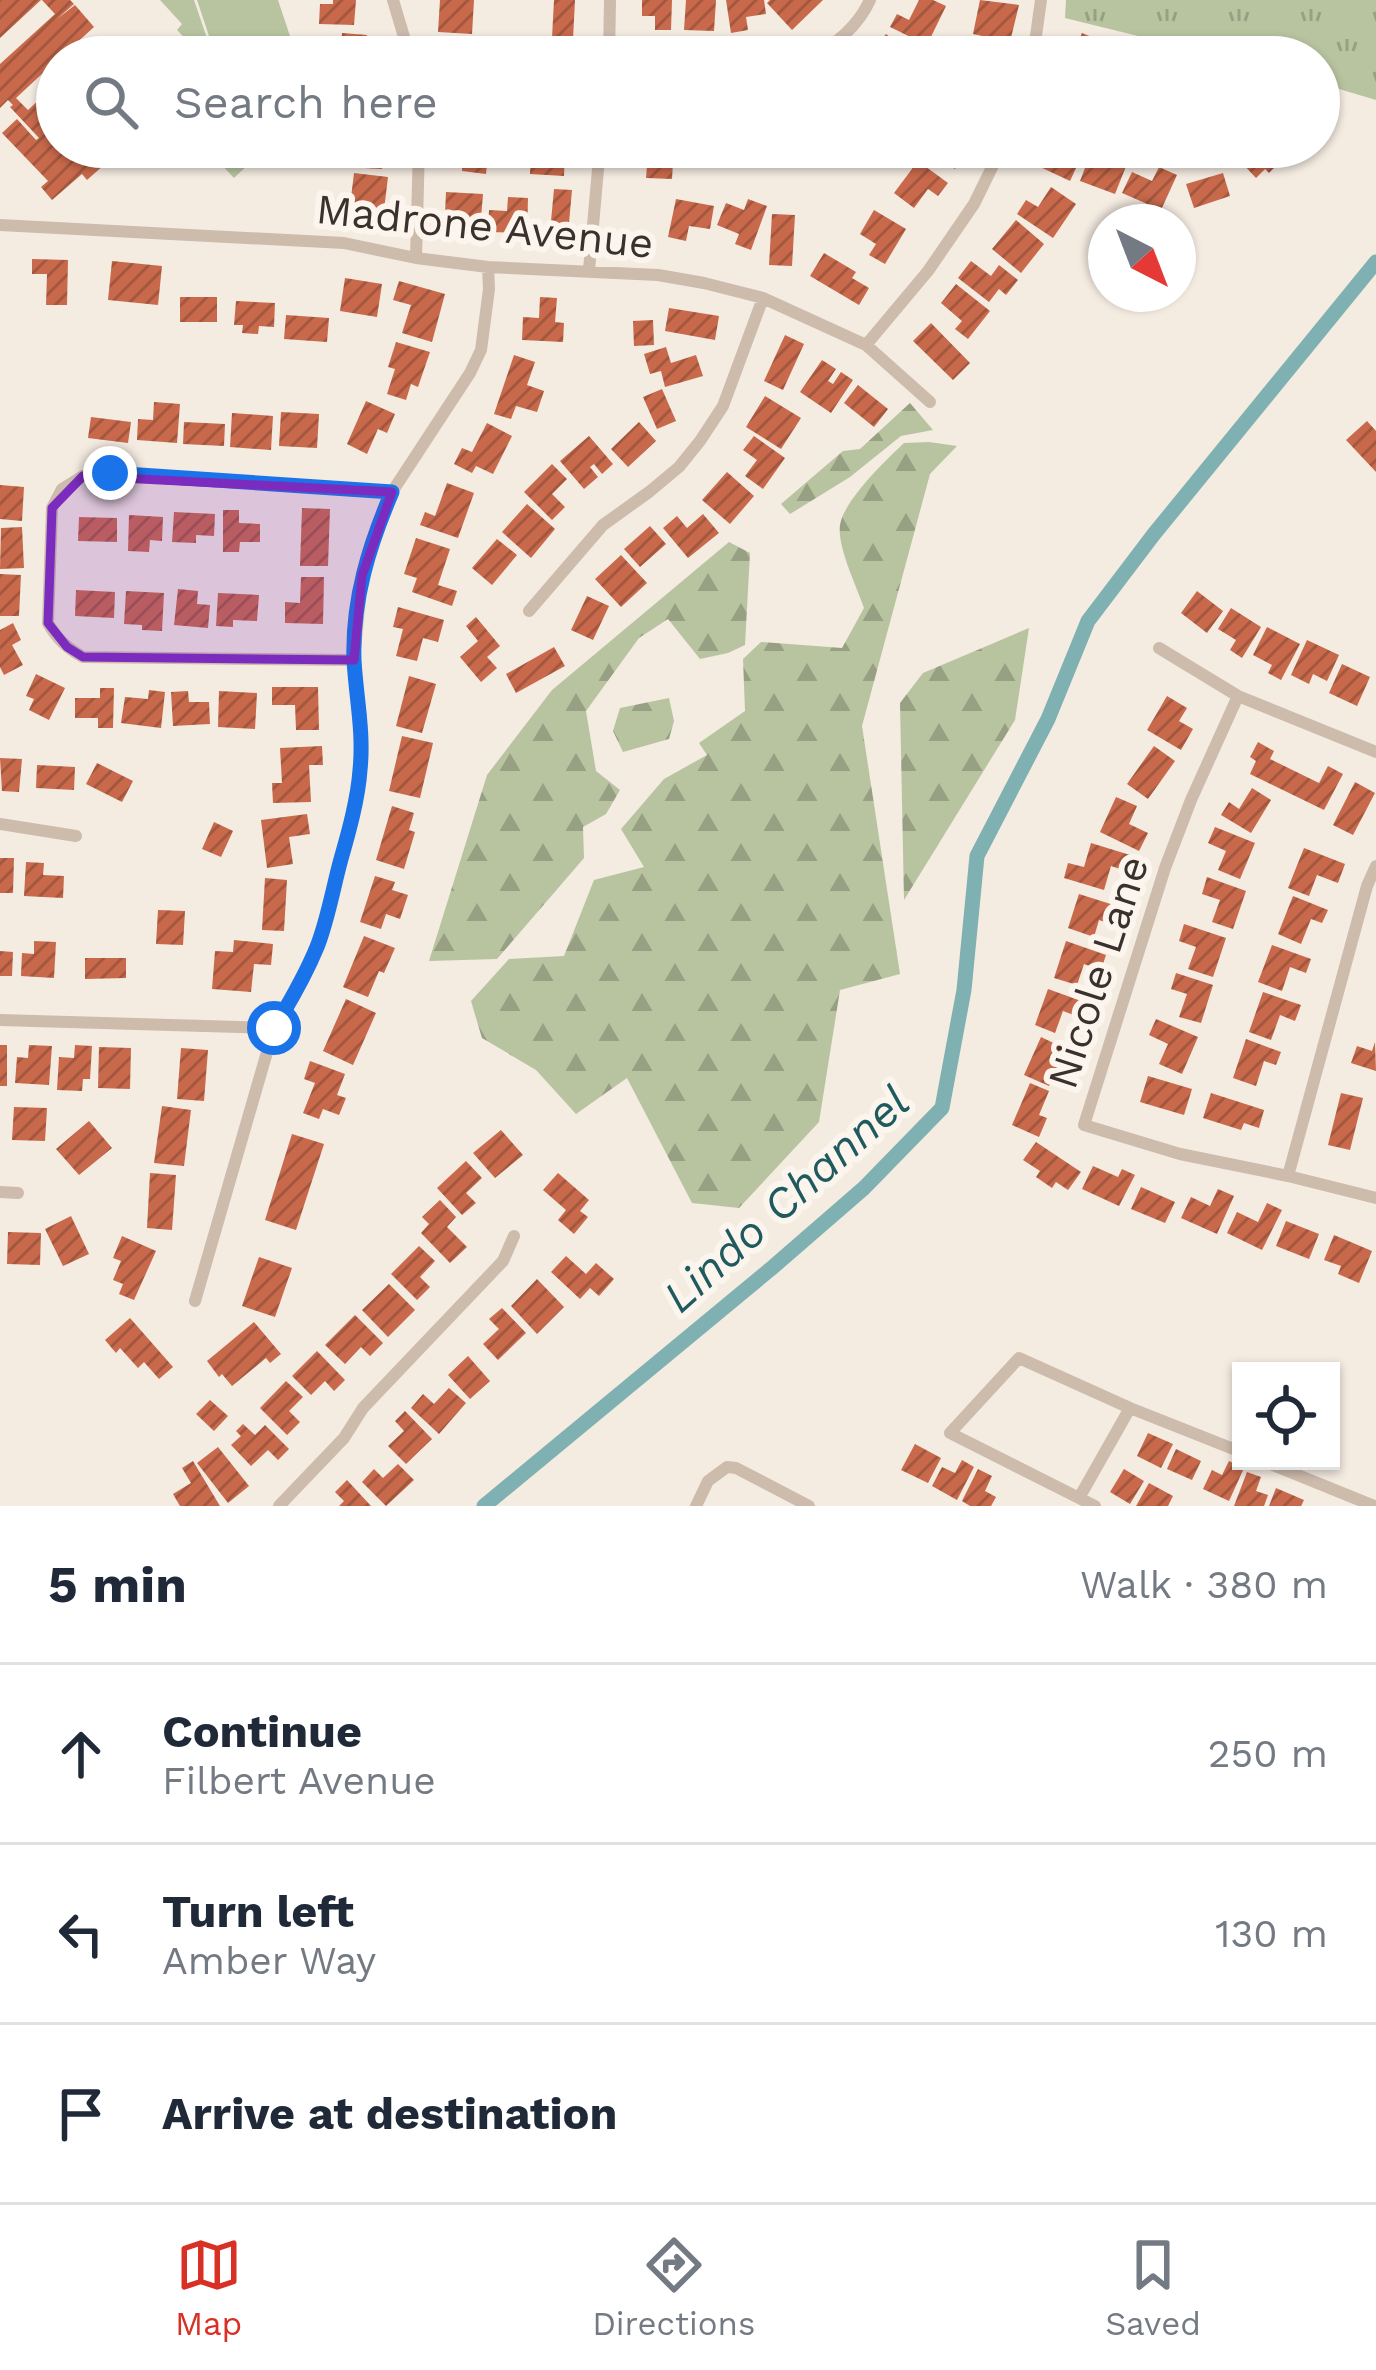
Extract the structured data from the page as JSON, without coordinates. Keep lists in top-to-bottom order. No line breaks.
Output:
{"streets":{"street":["Madrone Avenue","Nicole Lane"]},"water":["Lindo Channel"],"north":"bottom right","page":{"search":"Search here","heading":["5 min","Walk · 380 m"],"list":[["Continue","Filbert Avenue","250 m"],["Turn left","Amber Way","130 m"],"Arrive at destination"],"nav":["Map","Directions","Saved"]}}
